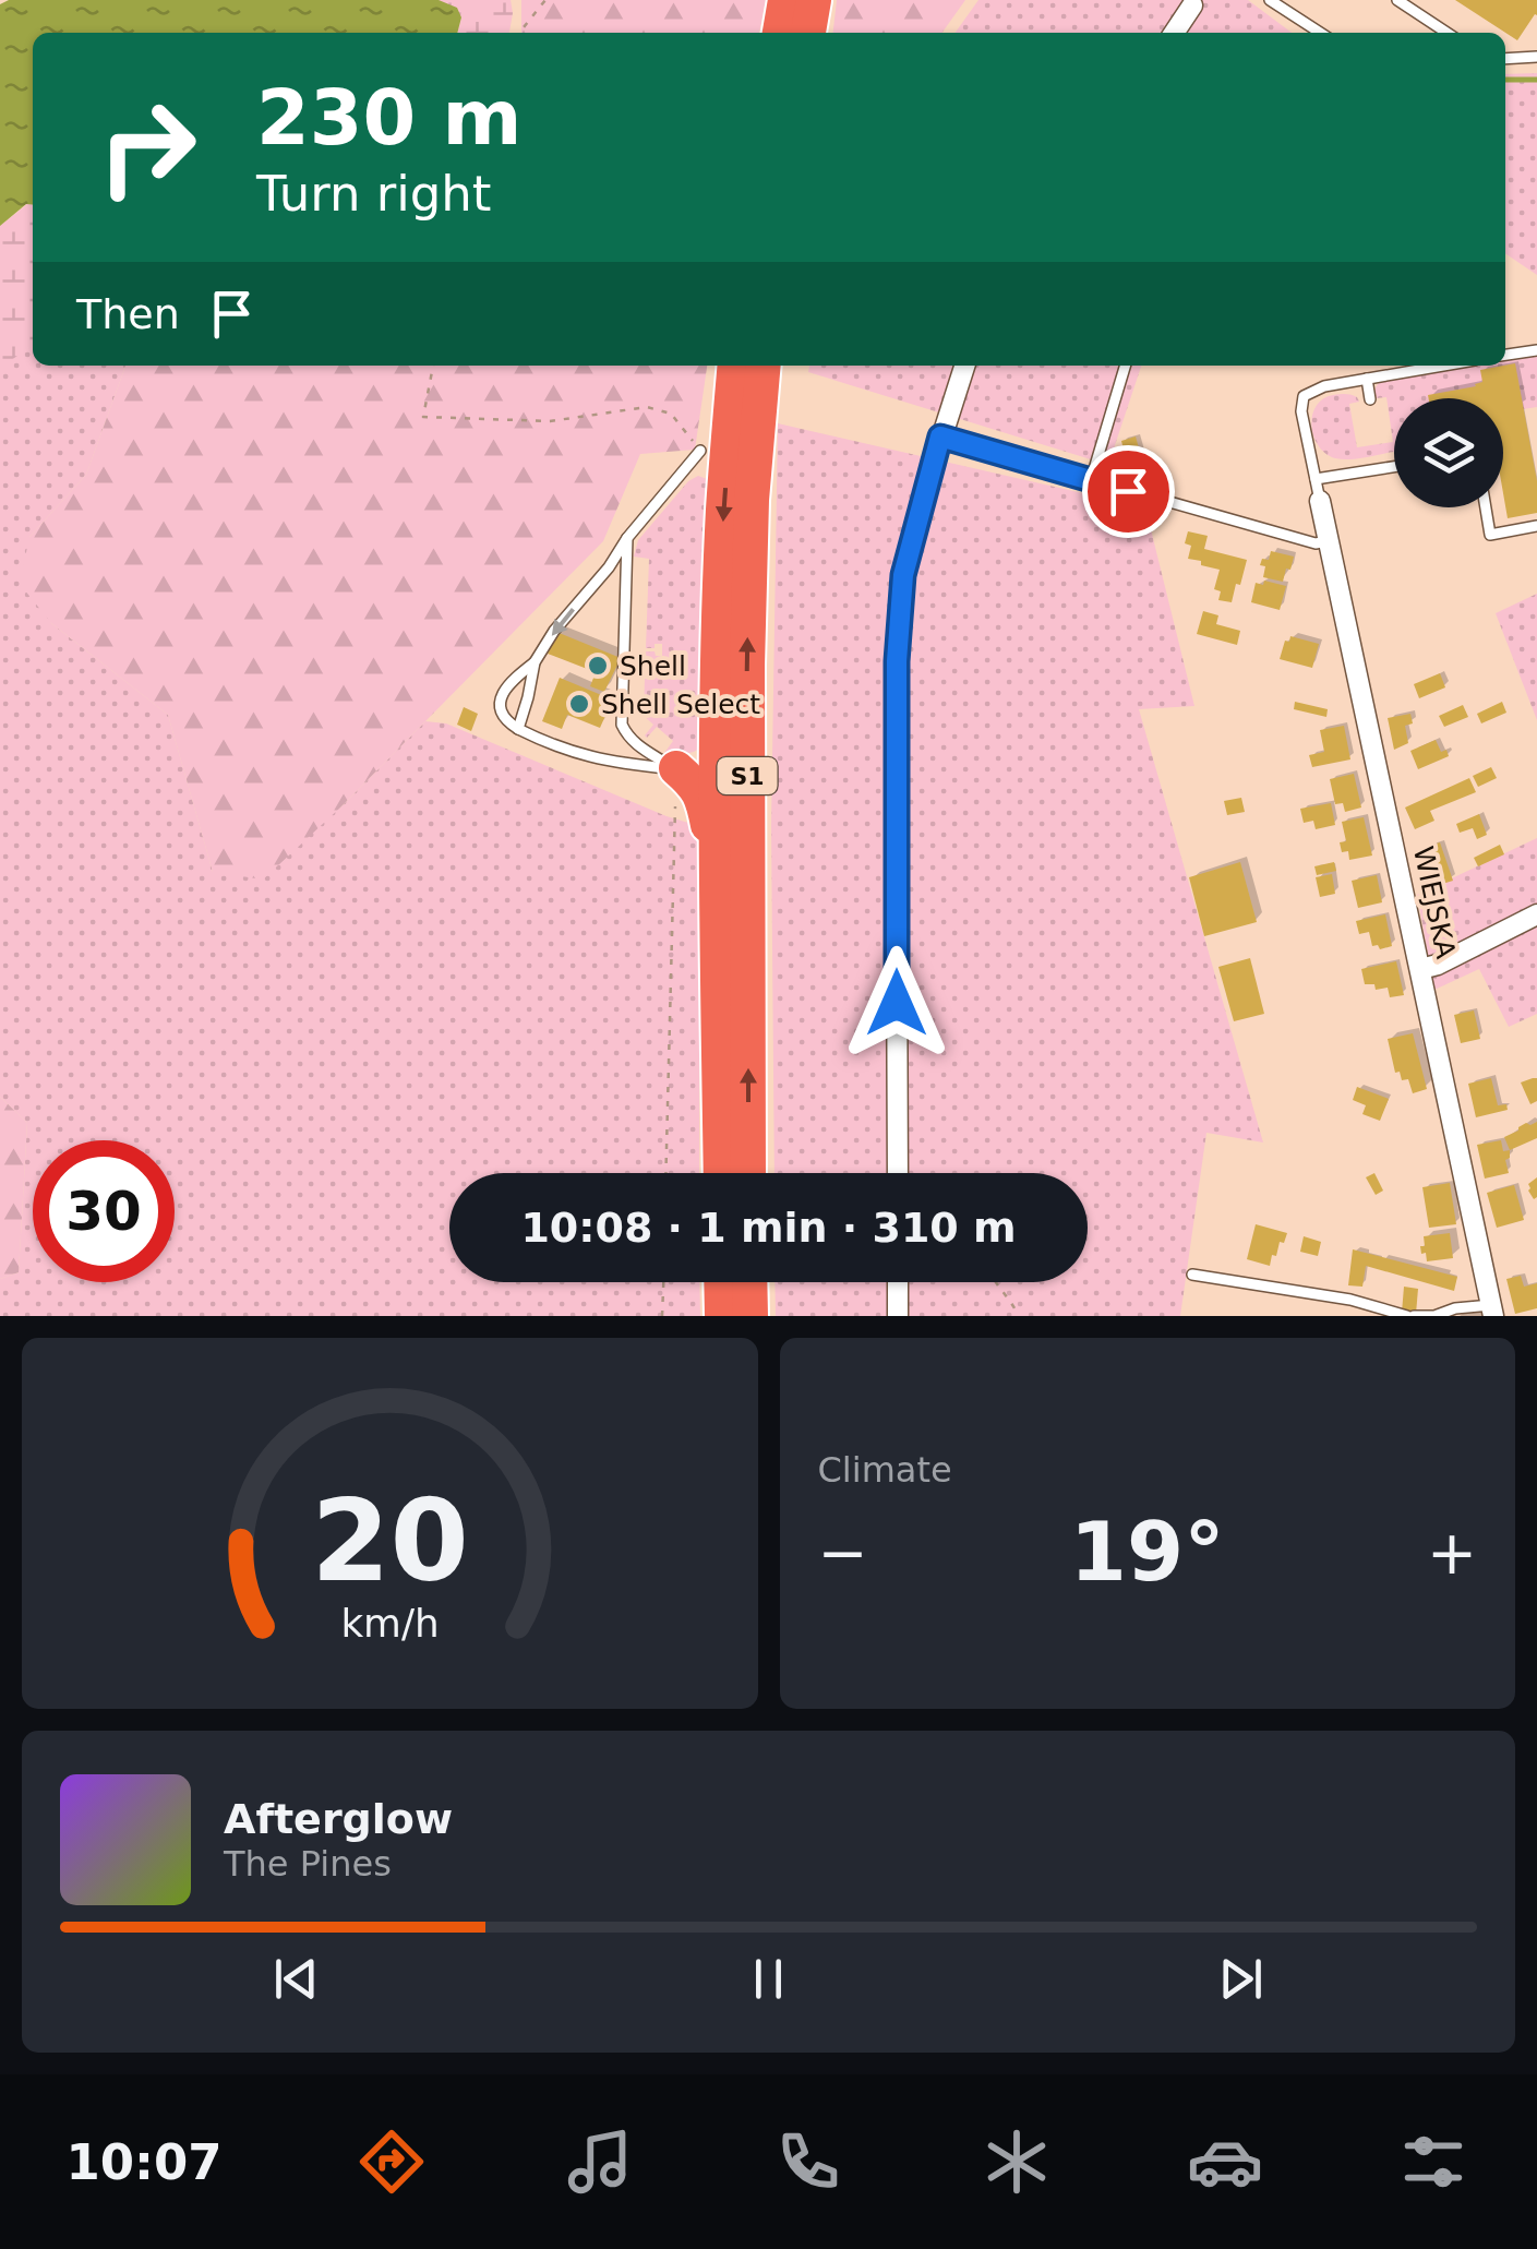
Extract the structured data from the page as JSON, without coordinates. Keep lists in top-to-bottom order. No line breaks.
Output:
{"streets":{"highway":["S1"],"street":["WIEJSKA"]},"places":["Shell","Shell Select"],"page":{"turn":["230 m","Turn right"],"then":"Then","limit":"30","trip":"10:08 · 1 min · 310 m","tile":"Climate","heat":["−","19°","+"],"song":["Afterglow","The Pines"],"tabs":"10:07","gauge":["20","km/h"]}}
